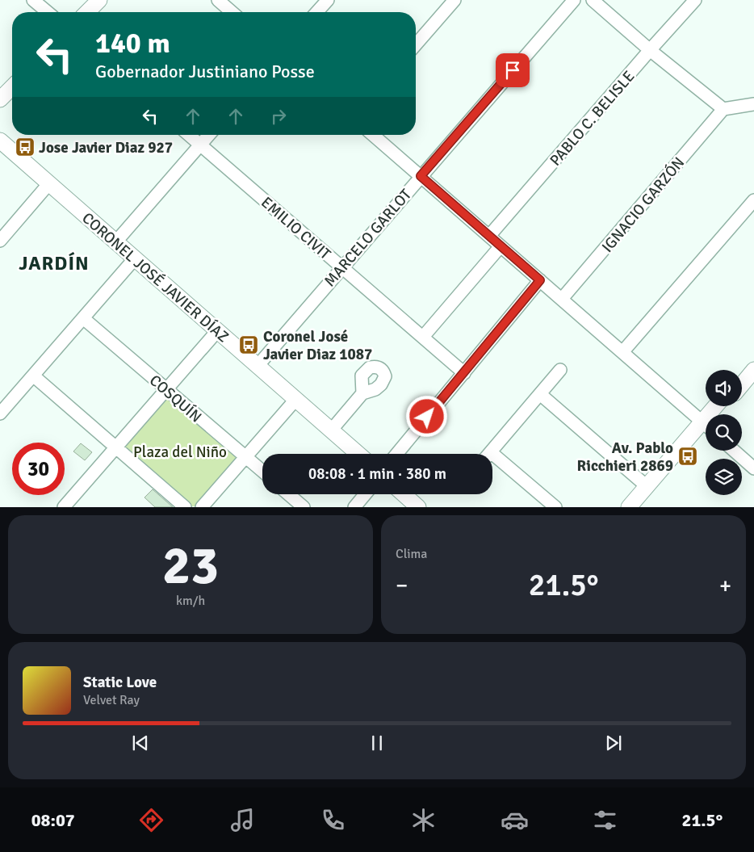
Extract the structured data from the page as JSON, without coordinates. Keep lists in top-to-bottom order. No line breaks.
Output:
{"streets":{"main road":["CORONEL JOSÉ JAVIER DÍAZ"],"street":["PABLO C. BELISLE","IGNACIO GARZÓN","EMILIO CIVIT","MARCELO GARLOT","COSQUÍN"]},"crossings":[["EMILIO CIVIT","MARCELO GARLOT"],["MARCELO GARLOT","CORONEL JOSÉ JAVIER DÍAZ"]],"districts":["JARDÍN"],"parks":["Plaza del Niño"],"places":{"bus stop":["Jose Javier Diaz 927","Coronel José Javier Diaz 1087","Av. Pablo Ricchieri 2869"]},"page":{"turn":["140 m","Gobernador Justiniano Posse"],"limit":"30","trip":"08:08 · 1 min · 380 m","tile":[["23","km/h"],"Clima"],"heat":["−","21.5°","+"],"song":["Static Love","Velvet Ray"],"tabs":["08:07","21.5°"]}}
